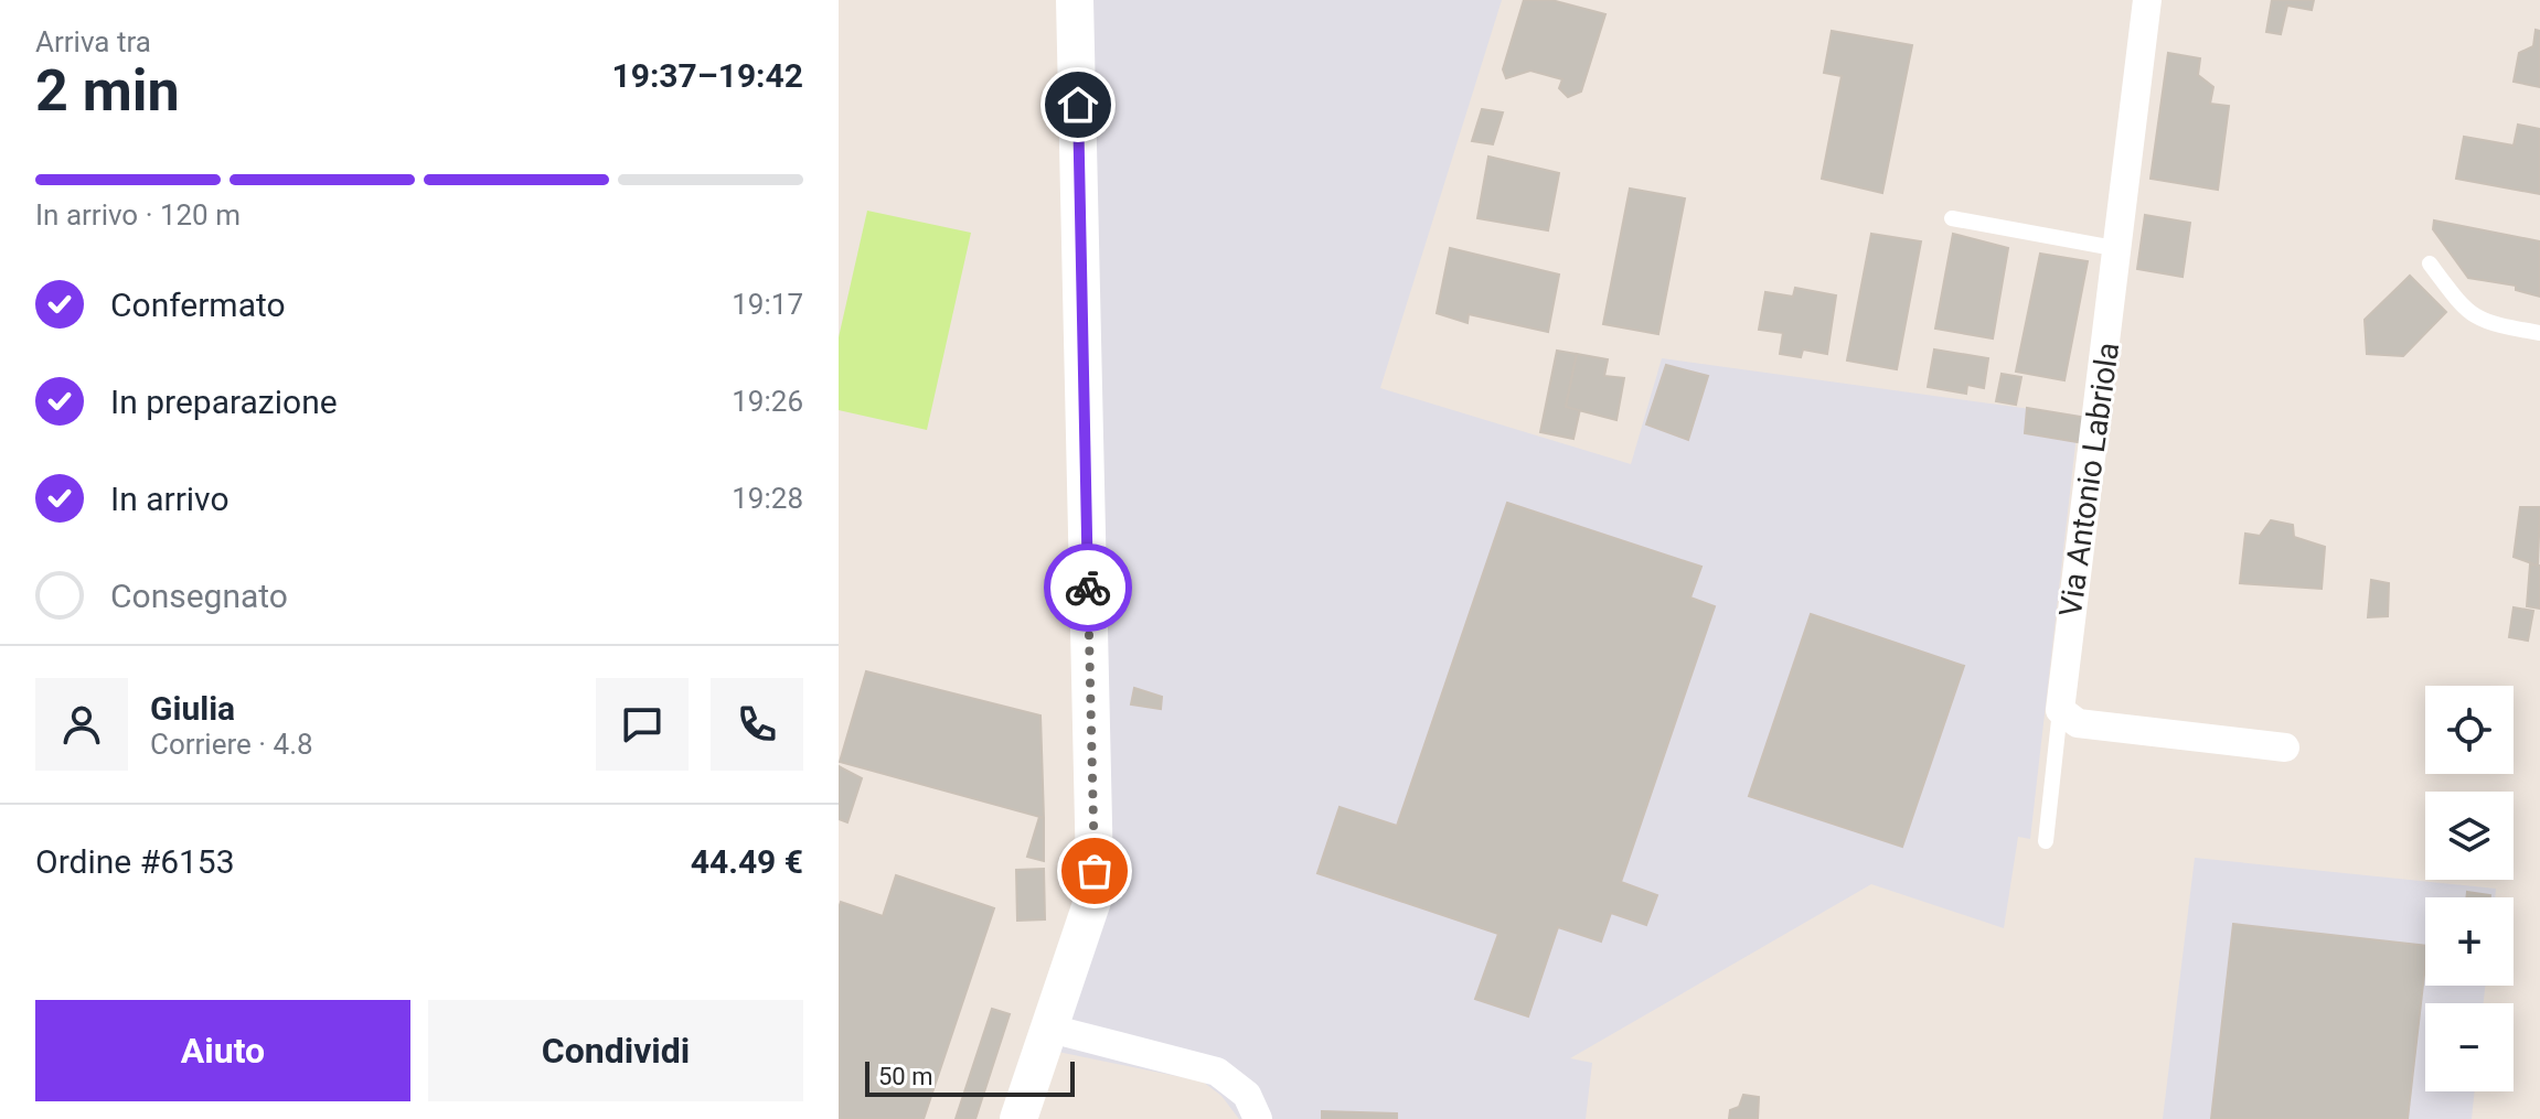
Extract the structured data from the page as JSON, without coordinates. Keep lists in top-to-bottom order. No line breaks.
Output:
{"streets":{"street":["Via Antonio Labriola"]},"scale_bar":"50 m","page":{"heading":["2 min","Arriva tra","19:37–19:42"],"panel":["Giulia","Corriere · 4.8","Ordine #6153","44.49 €"],"bar":"In arrivo · 120 m","list":[["Confermato","19:17"],["In preparazione","19:26"],["In arrivo","19:28"],"Consegnato"],"map_buttons":["+","−"],"buttons":["Aiuto","Condividi"],"scale":"50 m"}}
